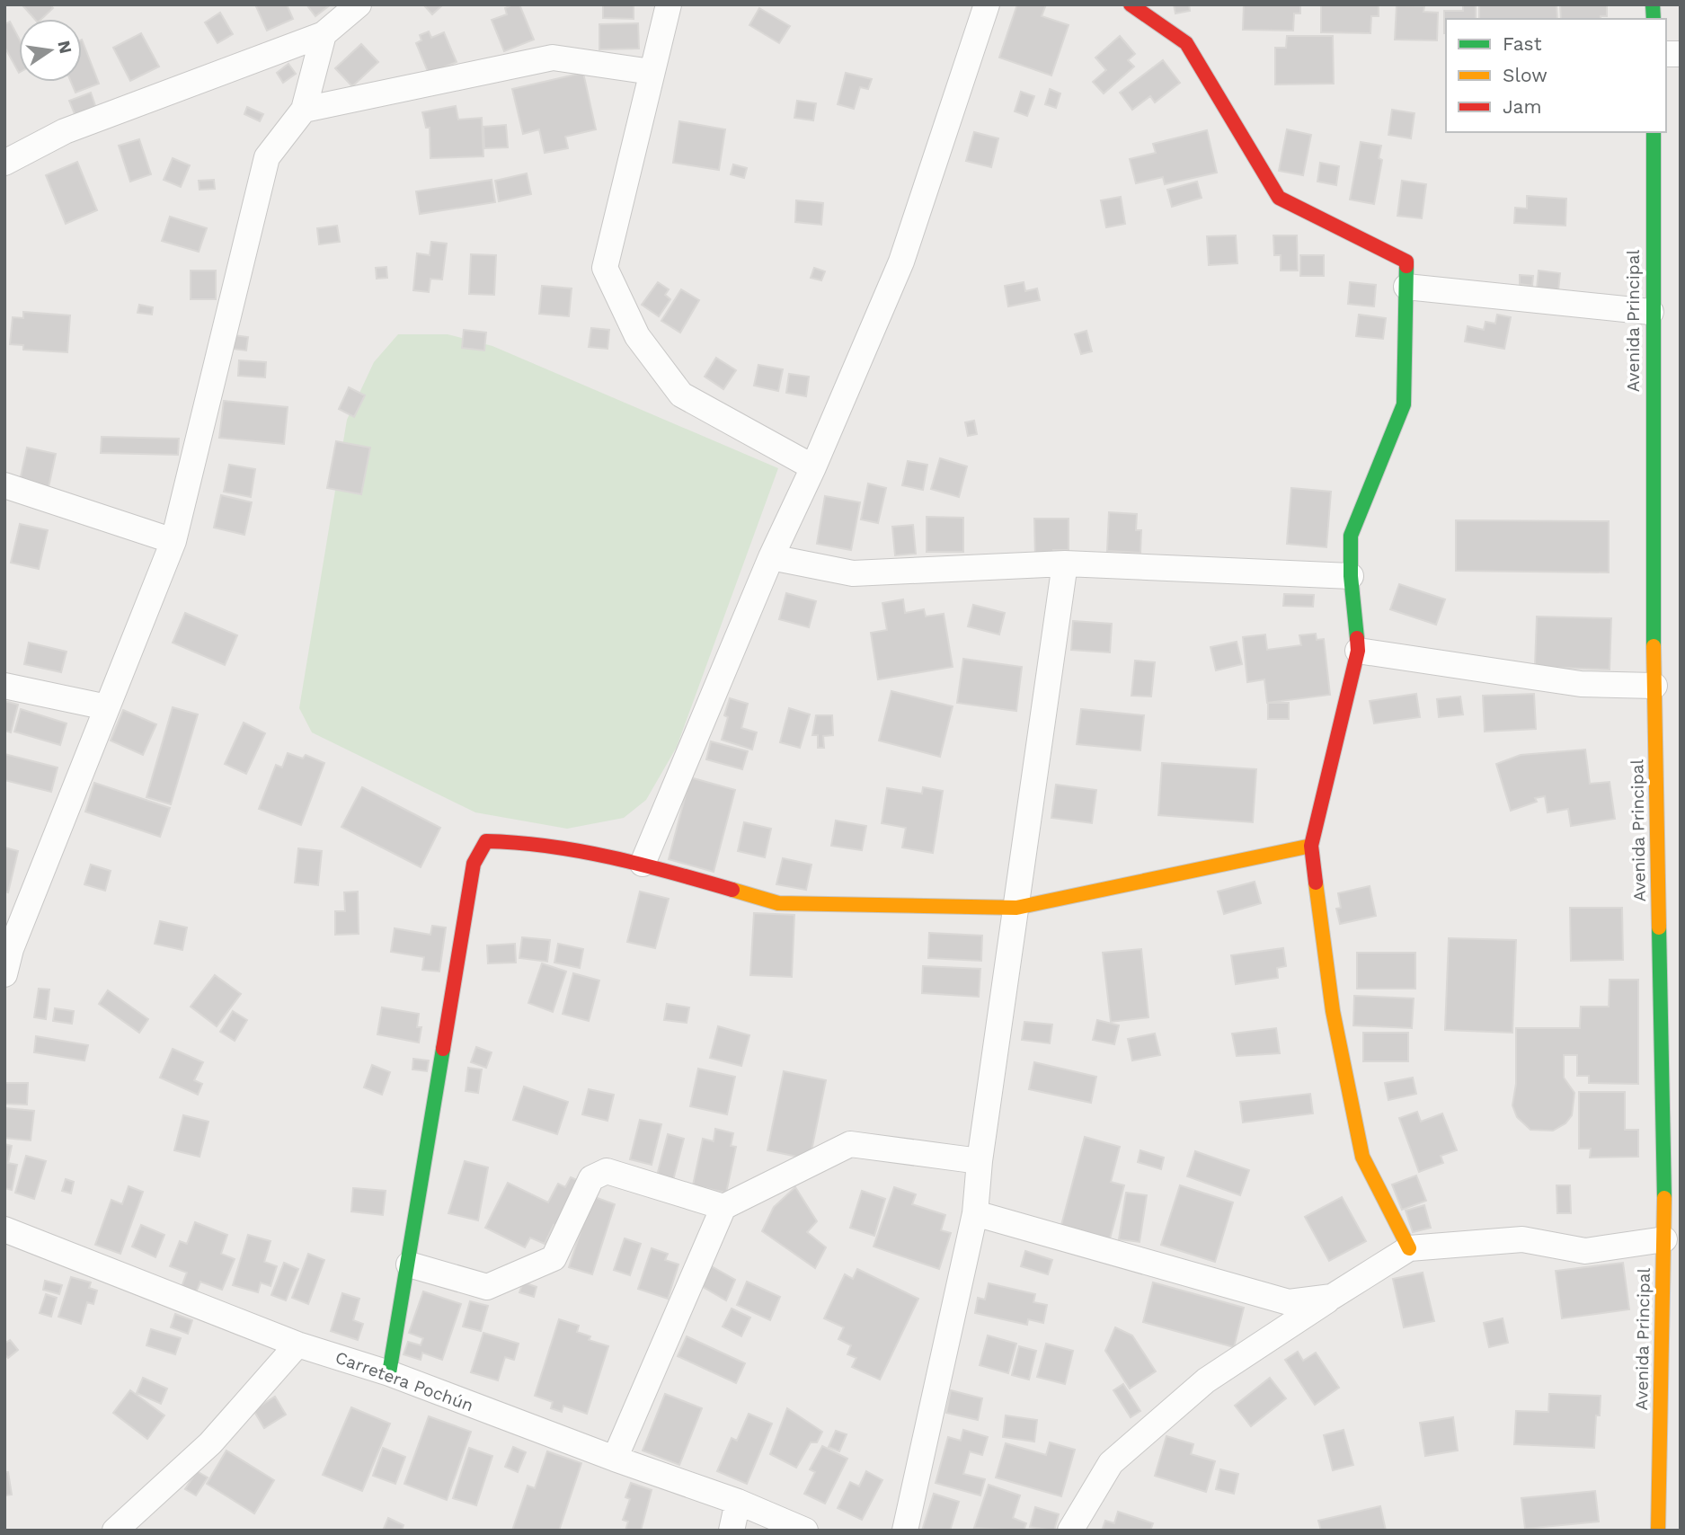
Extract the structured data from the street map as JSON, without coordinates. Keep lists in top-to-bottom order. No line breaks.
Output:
{"streets":{"street":["Avenida Principal","Carretera Pochún"]},"legend":["Fast","Slow","Jam"],"north":"right"}
